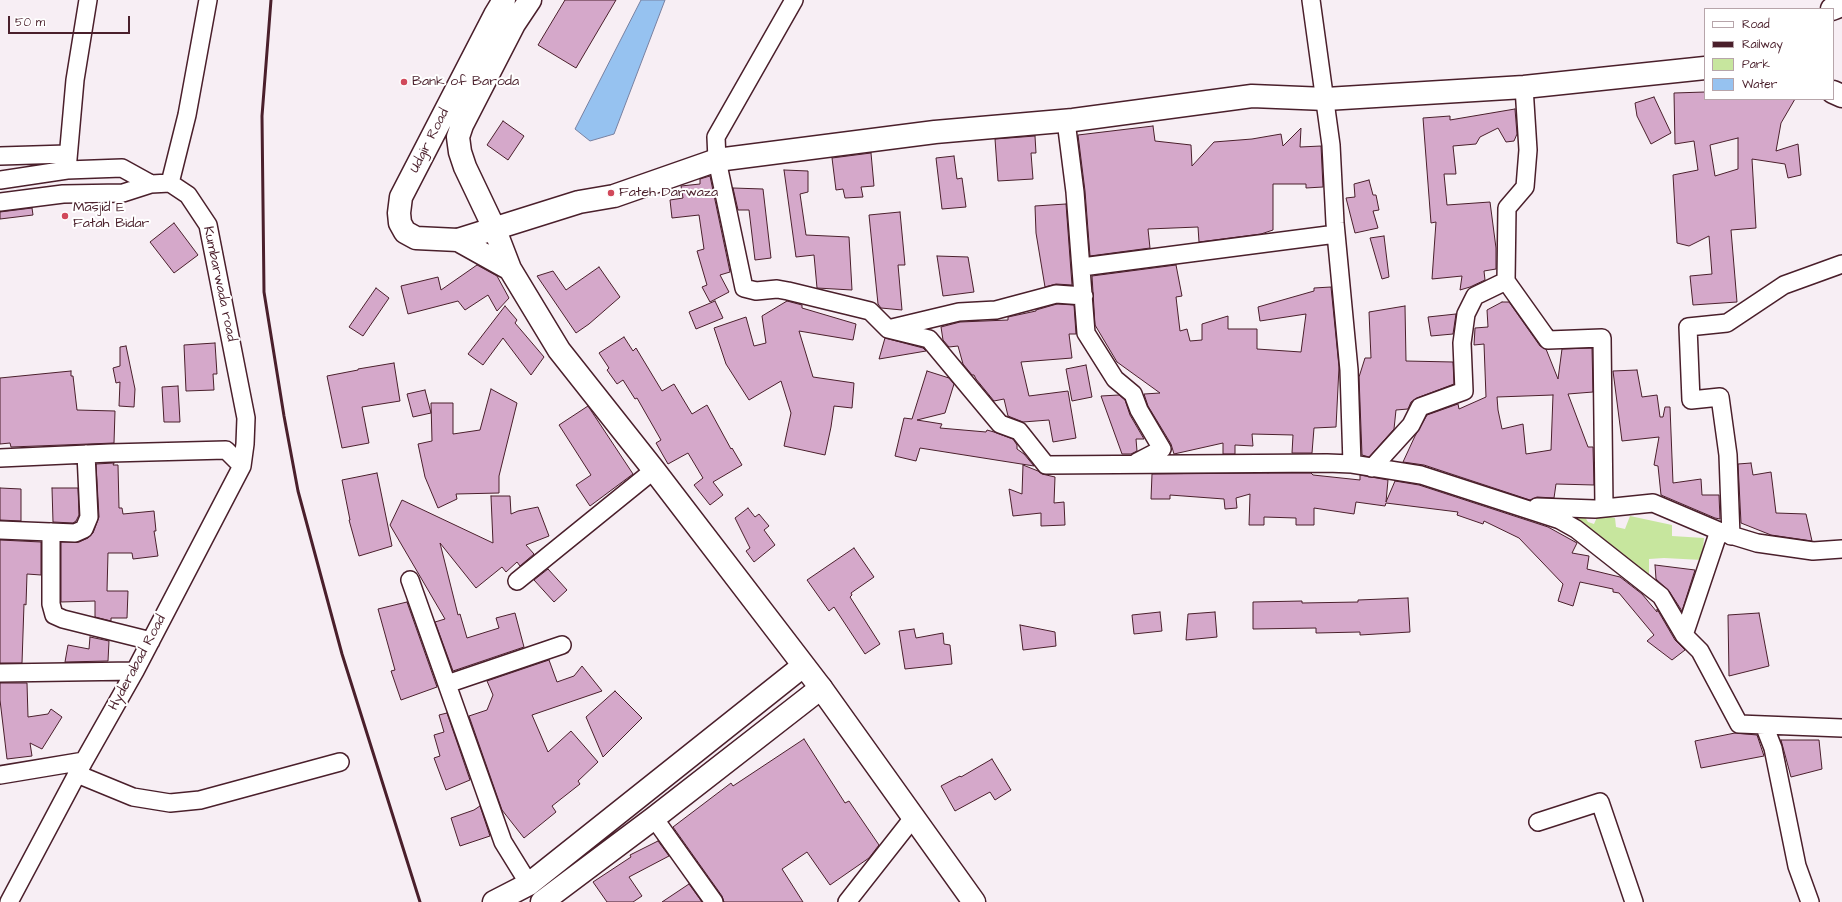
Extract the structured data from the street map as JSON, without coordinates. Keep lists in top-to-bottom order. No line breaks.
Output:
{"streets":{"main road":["Udgir Road"],"street":["Kumbarwada road","Hyderabad Road"]},"crossings":[["Kumbarwada road","Hyderabad Road"]],"places":["Bank of Baroda","Fateh Darwaza","Masjid E Fatah Bidar"],"legend":["Road","Railway","Park","Water"],"scale_bar":"50 m"}
